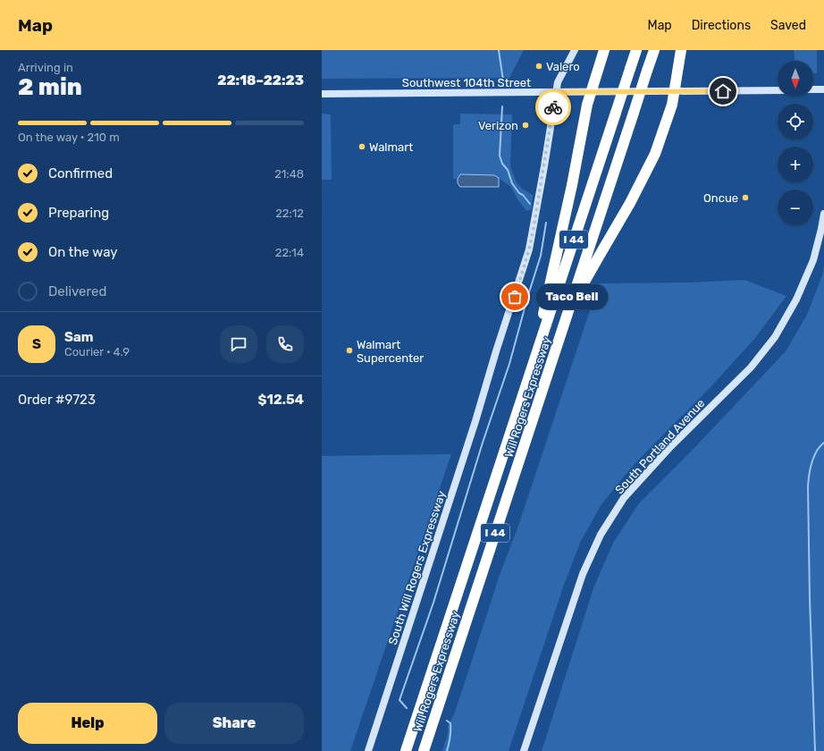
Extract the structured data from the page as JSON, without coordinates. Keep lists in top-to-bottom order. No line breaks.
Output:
{"streets":{"highway":["I 44","Will Rogers Expressway"],"main road":["Southwest 104th Street","South Portland Avenue","South Will Rogers Expressway"]},"crossings":[["Southwest 104th Street","South Will Rogers Expressway"]],"places":["Valero","Verizon","Walmart","Oncue","Taco Bell","Walmart Supercenter"],"north":"bottom","page":{"header":"Map","nav":["Map","Directions","Saved"],"heading":["2 min","Arriving in","22:18–22:23"],"panel":["Sam","Courier · 4.9","Order #9723","$12.54"],"map_buttons":["+","−"],"bar":"On the way · 210 m","list":[["Confirmed","21:48"],["Preparing","22:12"],["On the way","22:14"],"Delivered"],"bubble":"Taco Bell","round":"S","buttons":["Help","Share"]}}
